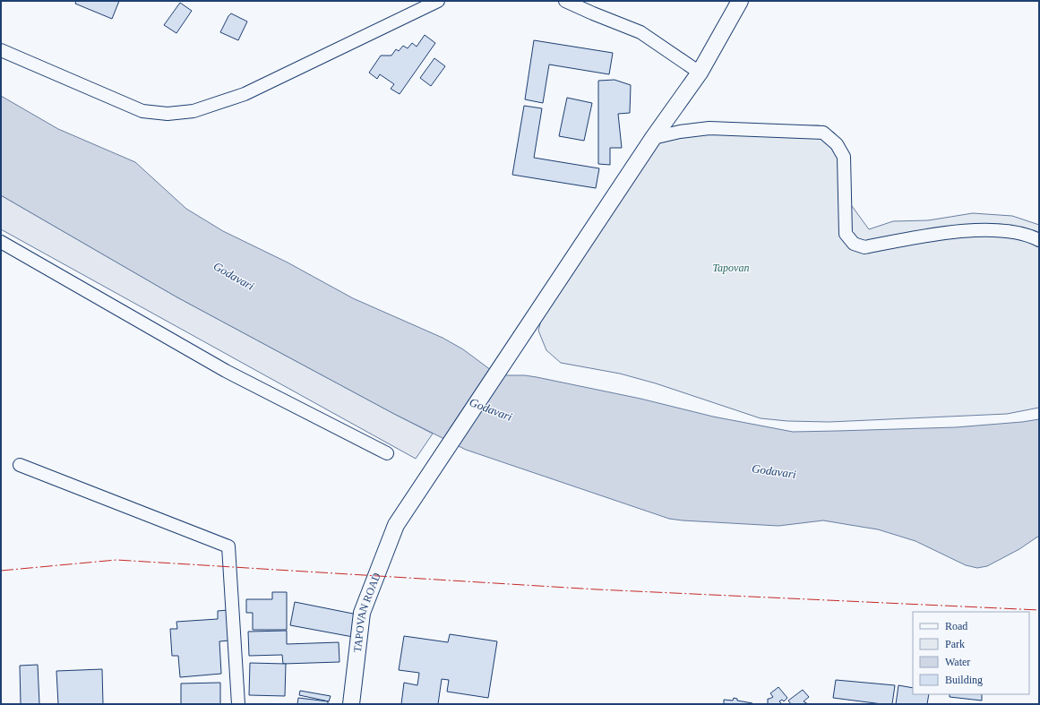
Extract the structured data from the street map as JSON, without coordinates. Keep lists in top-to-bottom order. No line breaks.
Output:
{"streets":{"main road":["TAPOVAN ROAD"]},"water":["Godavari"],"parks":["Tapovan"],"legend":["Road","Park","Water","Building"]}
